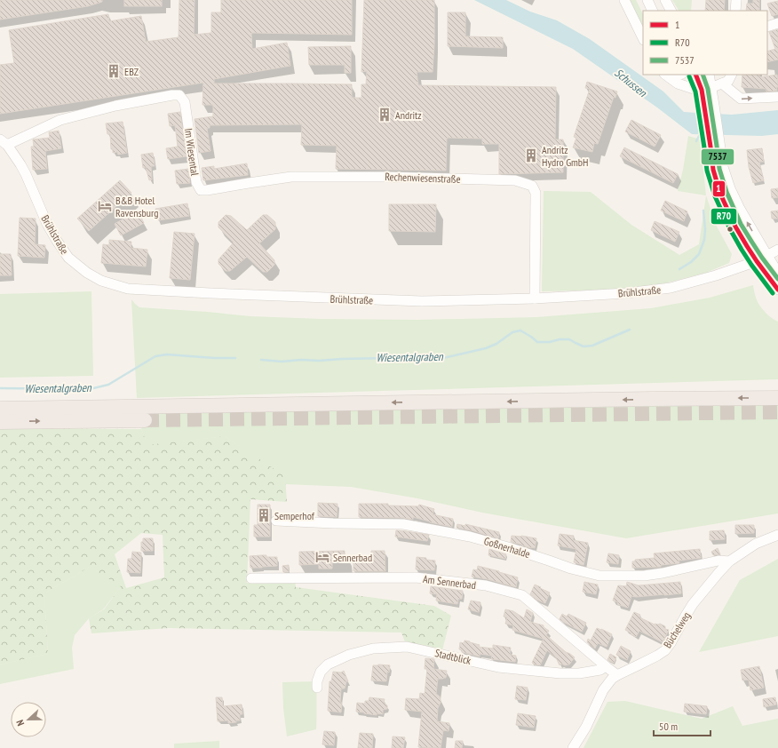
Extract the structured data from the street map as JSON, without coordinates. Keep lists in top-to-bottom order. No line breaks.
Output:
{"streets":{"street":["Im Wiesental","Rechenwiesenstraße","Brühlstraße","Goßnerhalde","Am Sennerbad","Büchelweg","Stadtblick"]},"crossings":[["Im Wiesental","Rechenwiesenstraße"],["Im Wiesental","Brühlstraße"],["Rechenwiesenstraße","Brühlstraße"],["Goßnerhalde","Büchelweg"],["Am Sennerbad","Büchelweg"],["Am Sennerbad","Stadtblick"]],"water":["Schussen","Wiesentalgraben"],"places":{"building":["EBZ","Andritz","Andritz Hydro GmbH","Semperhof"],"hotel":["B&B Hotel Ravensburg","Sennerbad"]},"lines":["transit line 1","transit line 7537","transit line R70"],"legend":["1","R70","7537"],"scale_bar":"50 m","north":"left"}
